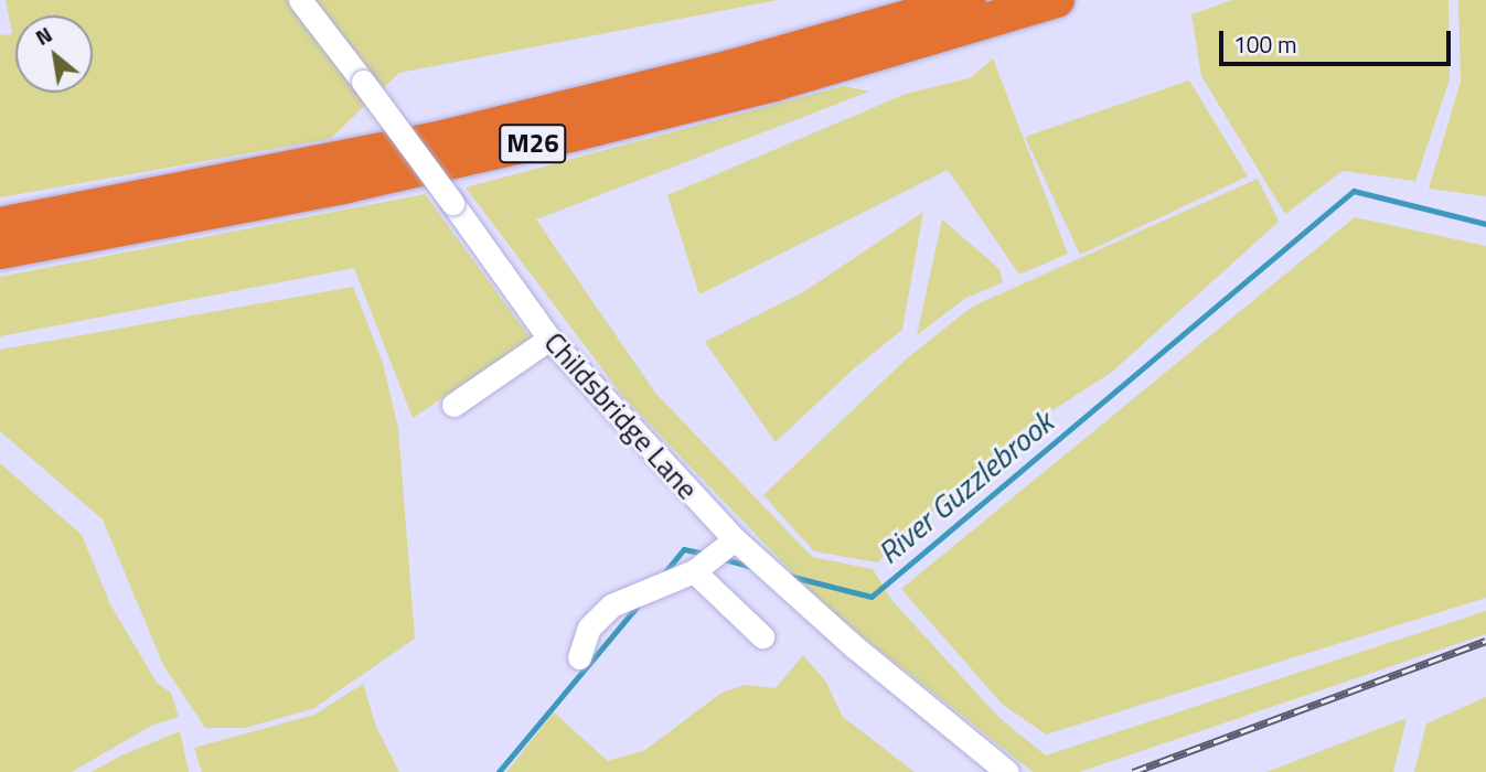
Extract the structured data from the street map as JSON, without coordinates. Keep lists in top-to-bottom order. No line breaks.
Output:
{"streets":{"highway":["M26"],"street":["Childsbridge Lane"]},"water":["River Guzzlebrook"],"scale_bar":"100 m","north":"top left"}
